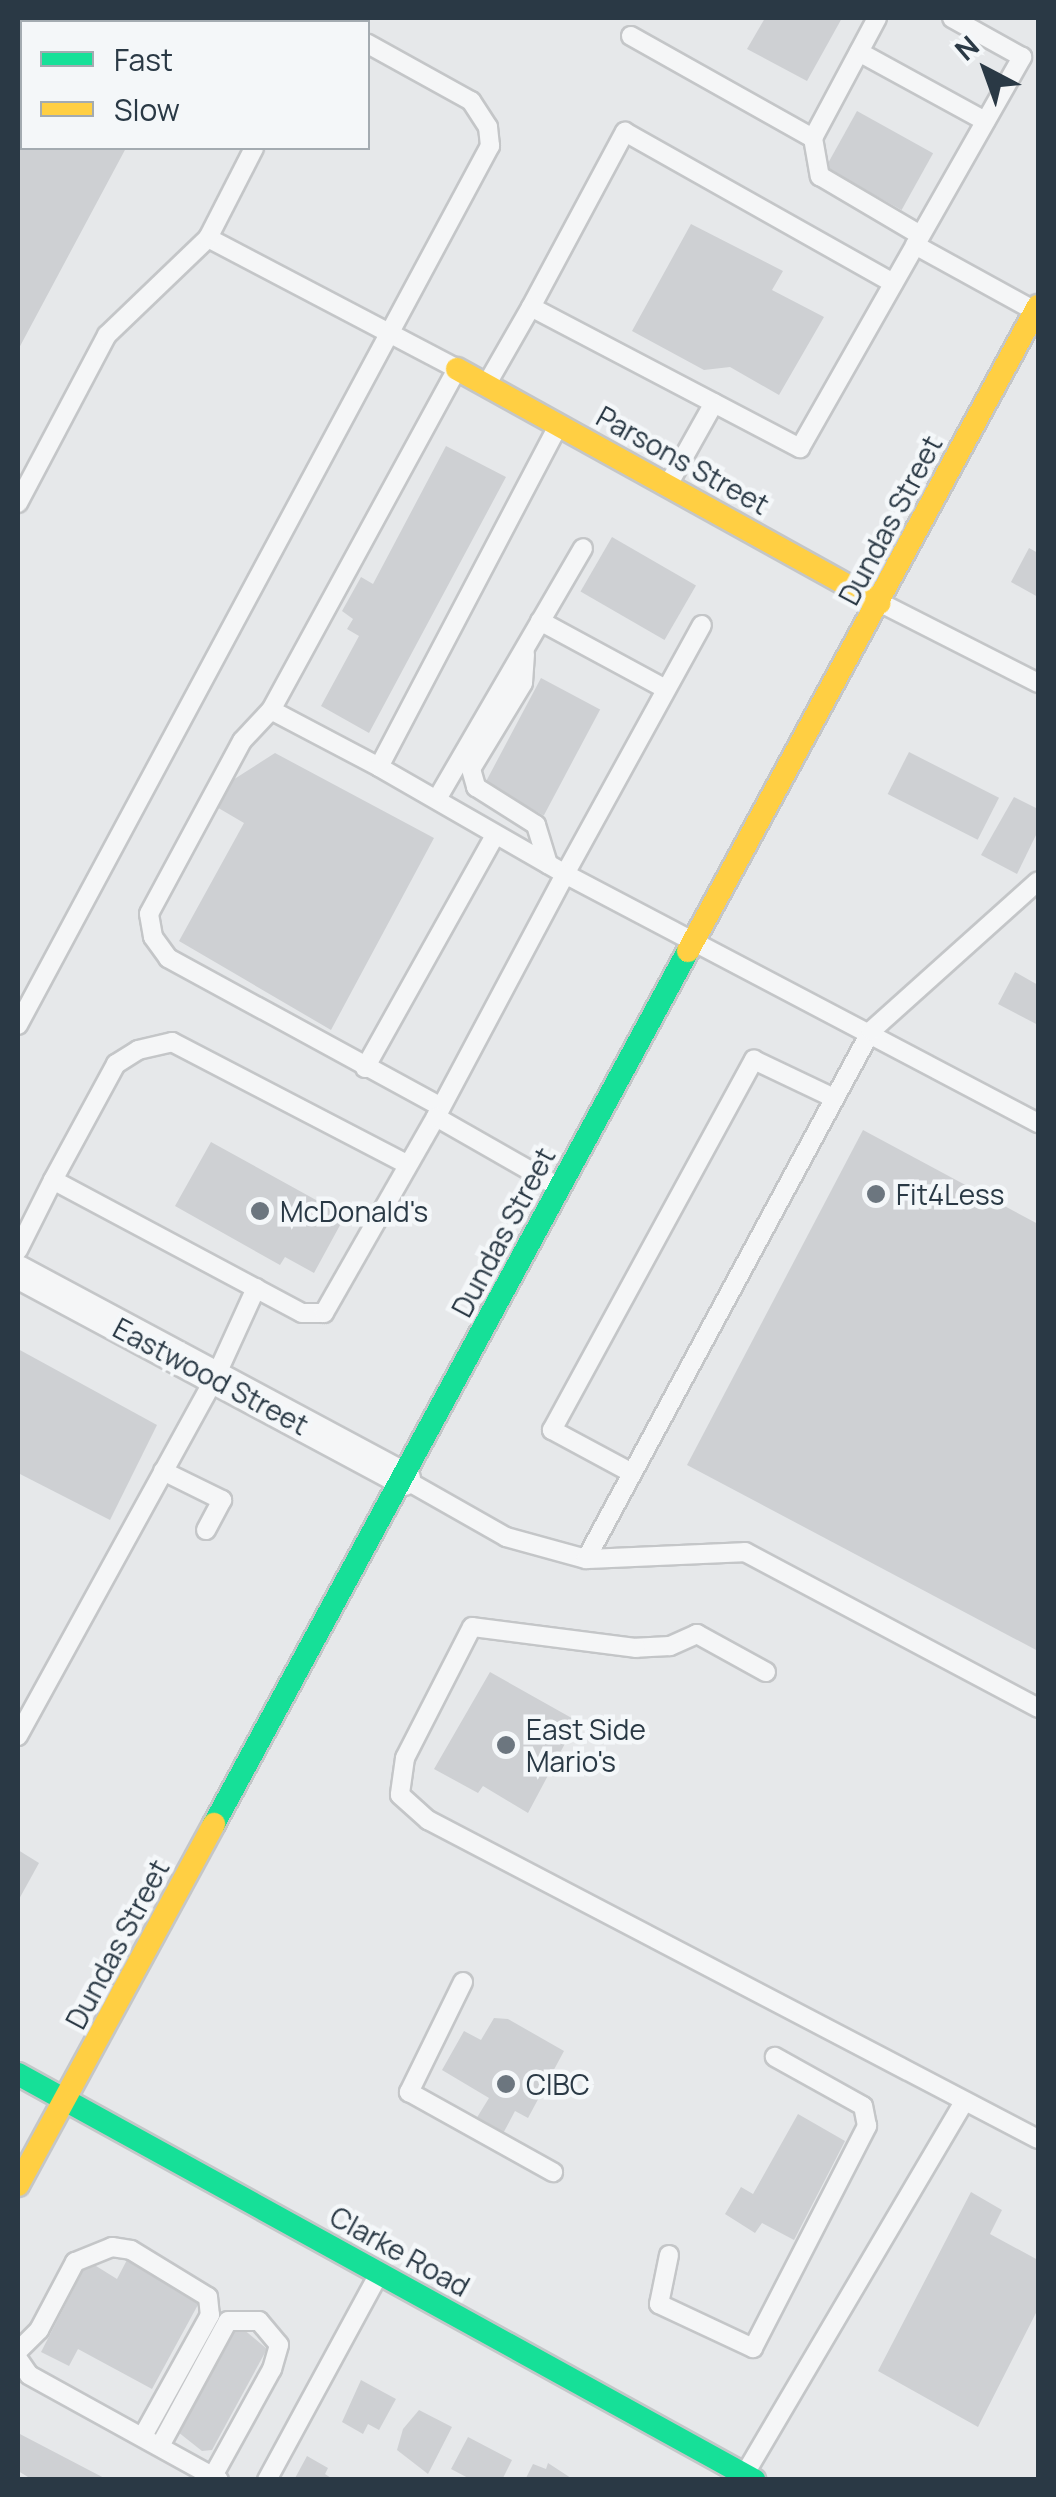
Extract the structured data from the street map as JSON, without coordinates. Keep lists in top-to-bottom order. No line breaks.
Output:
{"streets":{"main road":["Parsons Street","Dundas Street","Clarke Road"],"street":["Eastwood Street"]},"crossings":[["Parsons Street","Dundas Street"],["Dundas Street","Eastwood Street"],["Dundas Street","Clarke Road"]],"places":["Fit4Less","McDonald's","East Side Mario's","CIBC"],"legend":["Fast","Slow"],"north":"top left"}
